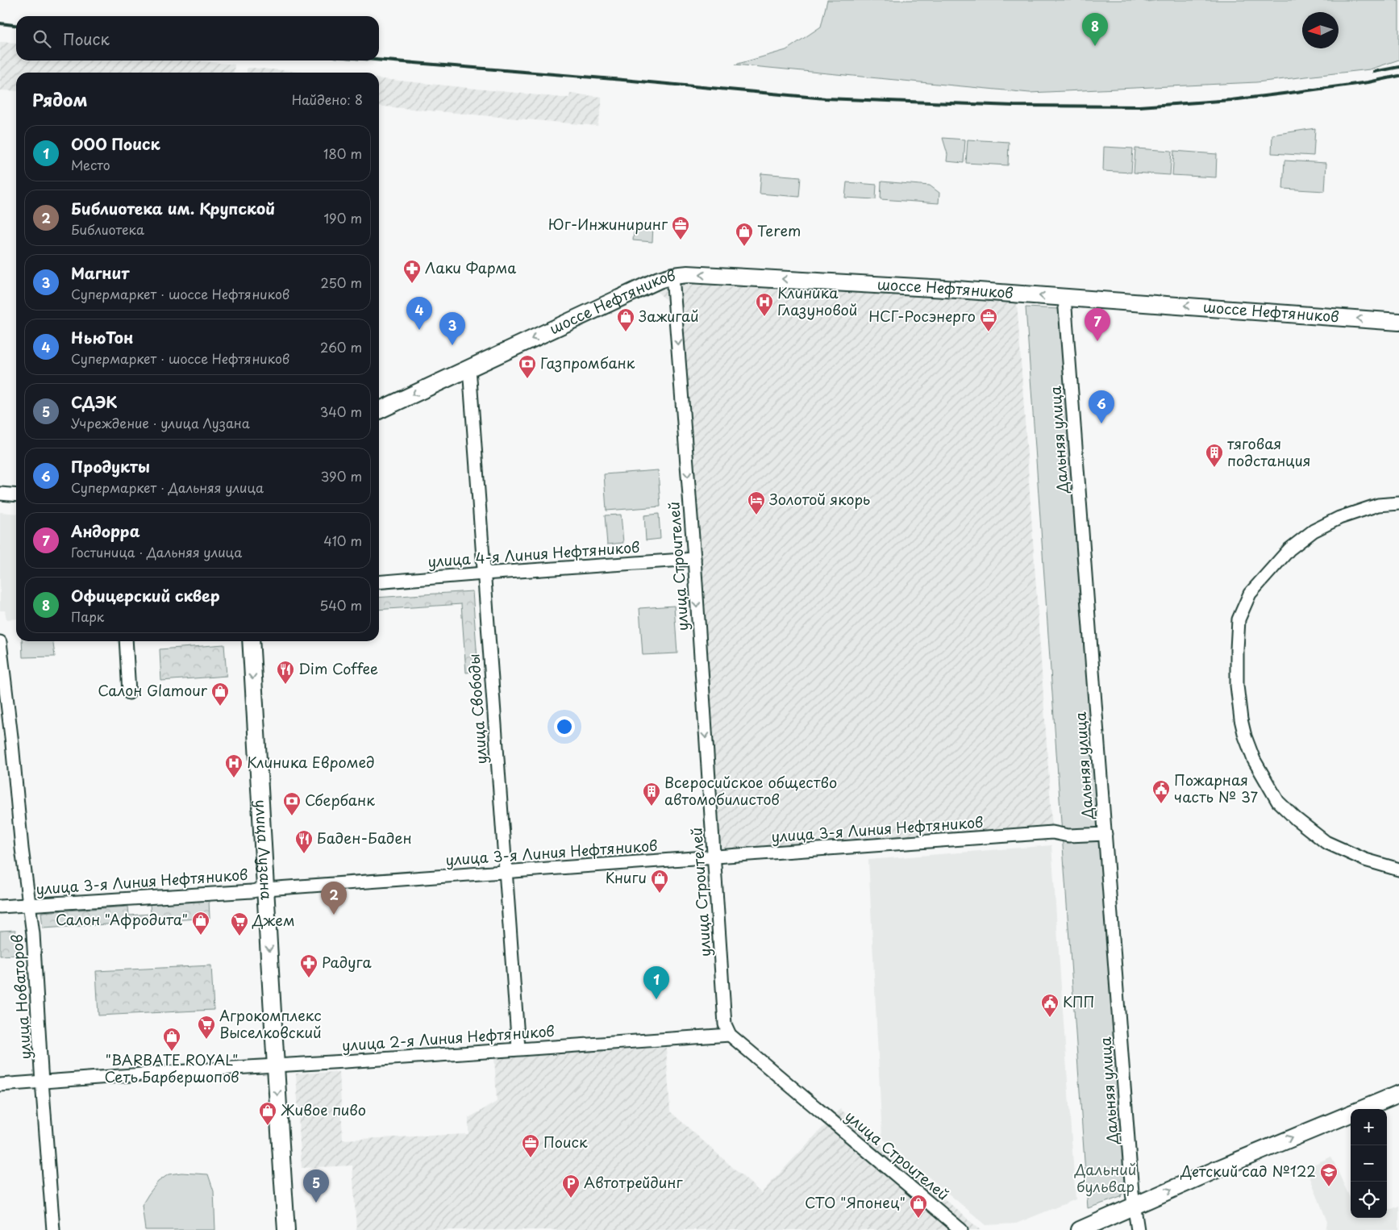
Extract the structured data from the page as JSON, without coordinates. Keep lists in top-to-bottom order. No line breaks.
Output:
{"streets":{"main road":["шоссе Нефтяников","улица Лузана"],"street":["Дальняя улица","улица 4-я Линия Нефтяников","улица Строителей","улица Свободы","улица 3-я Линия Нефтяников","улица Новаторов","улица 2-я Линия Нефтяников"]},"crossings":[["шоссе Нефтяников","Дальняя улица"],["шоссе Нефтяников","улица Строителей"],["шоссе Нефтяников","улица Свободы"],["Дальняя улица","улица 3-я Линия Нефтяников"],["улица 4-я Линия Нефтяников","улица Строителей"],["улица 4-я Линия Нефтяников","улица Свободы"],["улица Строителей","улица 3-я Линия Нефтяников"],["улица Строителей","улица 2-я Линия Нефтяников"],["улица Свободы","улица 3-я Линия Нефтяников"],["улица Свободы","улица 2-я Линия Нефтяников"],["улица 3-я Линия Нефтяников","улица Лузана"],["улица 3-я Линия Нефтяников","улица Новаторов"],["улица Лузана","улица 2-я Линия Нефтяников"],["улица Новаторов","улица 2-я Линия Нефтяников"]],"one_way":["шоссе Нефтяников","улица Строителей","улица Лузана"],"parks":["Дальний бульвар"],"places":{"office":["Юг-Инжиниринг","НСГ-Росэнерго","Поиск"],"shop":["Terem","Зажигай","Салон Glamour","Книги","Салон \"Афродита\"","\"BARBATE ROYAL\" Сеть Барбершопов","Живое пиво","СТО \"Японец\""],"pharmacy":["Лаки Фарма","Радуга"],"hospital":["Клиника Глазуновой","Клиника Евромед"],"bank":["Газпромбанк","Сбербанк"],"building":["тяговая подстанция","Всеросийское общество автомобилистов"],"hotel":["Золотой якорь"],"restaurant":["Dim Coffee","Баден-Баден"],"public building":["Пожарная часть № 37","КПП"],"supermarket":["Джем","Агрокомплекс Выселковский"],"school or university":["Детский сад №122"],"parking":["Автотрейдинг"]},"north":"left","page":{"pins":["8","4","7","3","6","2","1","5"],"search":"Поиск","heading":["Рядом","Найдено: 8"],"list":[{"mark":"1","name":"ООО Поиск","note":"Место","value":"180 m"},{"mark":"2","name":"Библиотека им. Крупской","note":"Библиотека","value":"190 m"},{"mark":"3","name":"Магнит","note":"Супермаркет · шоссе Нефтяников","value":"250 m"},{"mark":"4","name":"НьюТон","note":"Супермаркет · шоссе Нефтяников","value":"260 m"},{"mark":"5","name":"СДЭК","note":"Учреждение · улица Лузана","value":"340 m"},{"mark":"6","name":"Продукты","note":"Супермаркет · Дальняя улица","value":"390 m"},{"mark":"7","name":"Андорра","note":"Гостиница · Дальняя улица","value":"410 m"},{"mark":"8","name":"Офицерский сквер","note":"Парк","value":"540 m"}],"map_buttons":["+","−"]}}
